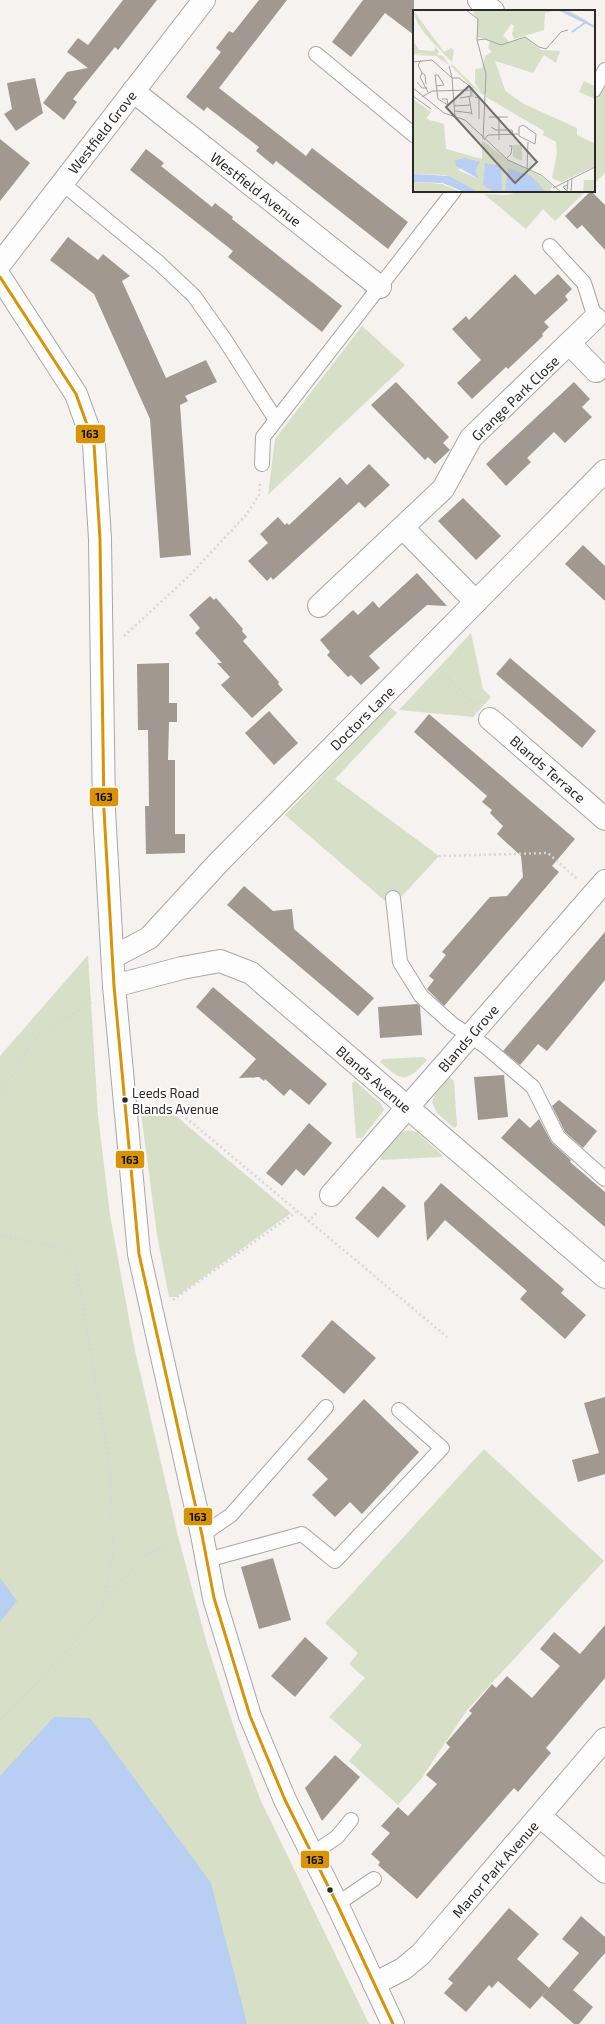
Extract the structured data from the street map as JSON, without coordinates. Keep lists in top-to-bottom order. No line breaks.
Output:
{"streets":{"street":["Westfield Grove","Westfield Avenue","Grange Park Close","Doctors Lane","Blands Terrace","Blands Grove","Blands Avenue","Manor Park Avenue"]},"crossings":[["Westfield Grove","Westfield Avenue"],["Blands Grove","Blands Avenue"]],"places":["Leeds Road Blands Avenue"],"lines":["transit line 163"]}
